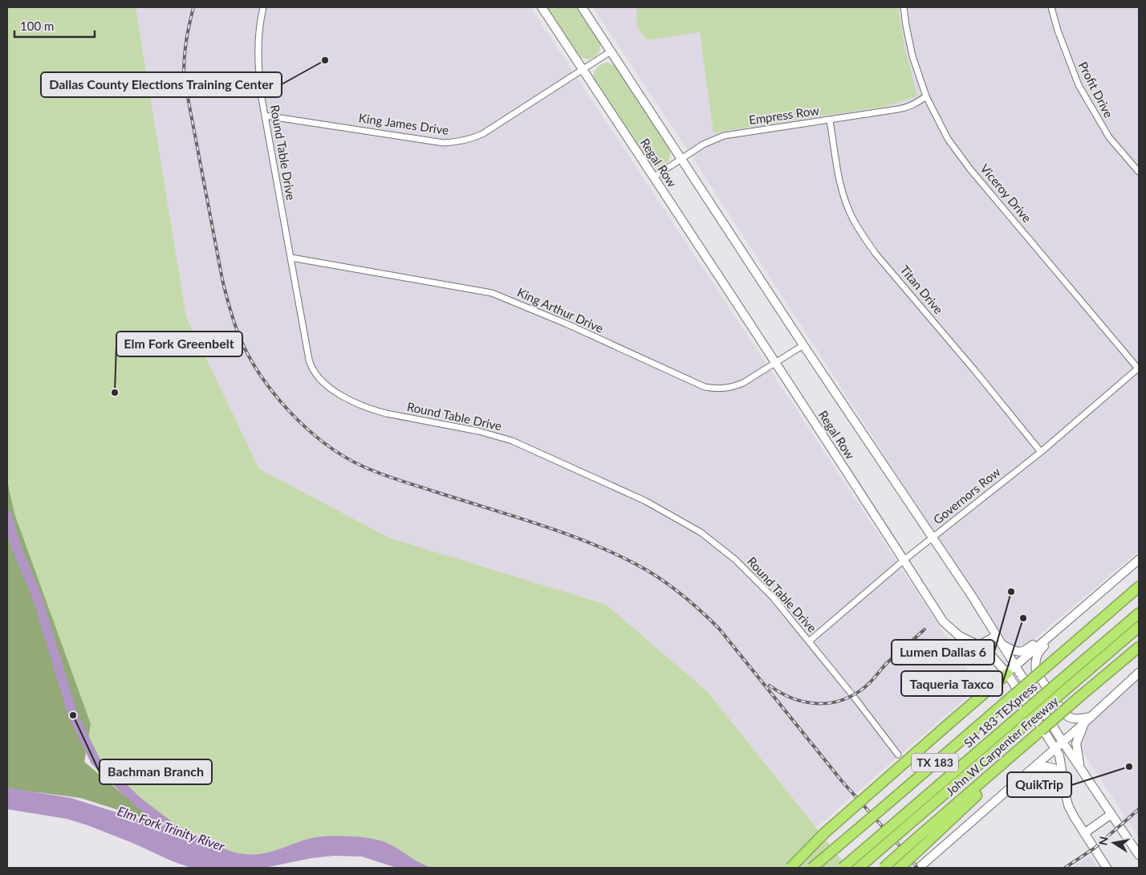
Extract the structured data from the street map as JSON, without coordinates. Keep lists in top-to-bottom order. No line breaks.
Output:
{"streets":{"highway":["SH 183 TEXpress","John W Carpenter Freeway","TX 183"],"main road":["Regal Row"],"street":["Profit Drive","Empress Row","King James Drive","Round Table Drive","Viceroy Drive","Titan Drive","King Arthur Drive","Governors Row"]},"crossings":[["Empress Row","Regal Row"],["Empress Row","Viceroy Drive"],["Empress Row","Titan Drive"],["King James Drive","Round Table Drive"],["King James Drive","Regal Row"],["Round Table Drive","King Arthur Drive"],["Round Table Drive","Governors Row"],["Regal Row","King Arthur Drive"],["Regal Row","Governors Row"],["Viceroy Drive","Governors Row"],["Titan Drive","Governors Row"]],"water":["Elm Fork Trinity River"],"places":["Dallas County Elections Training Center","Elm Fork Greenbelt","Lumen Dallas 6","Taqueria Taxco","Bachman Branch","QuikTrip"],"scale_bar":"100 m","north":"left"}
